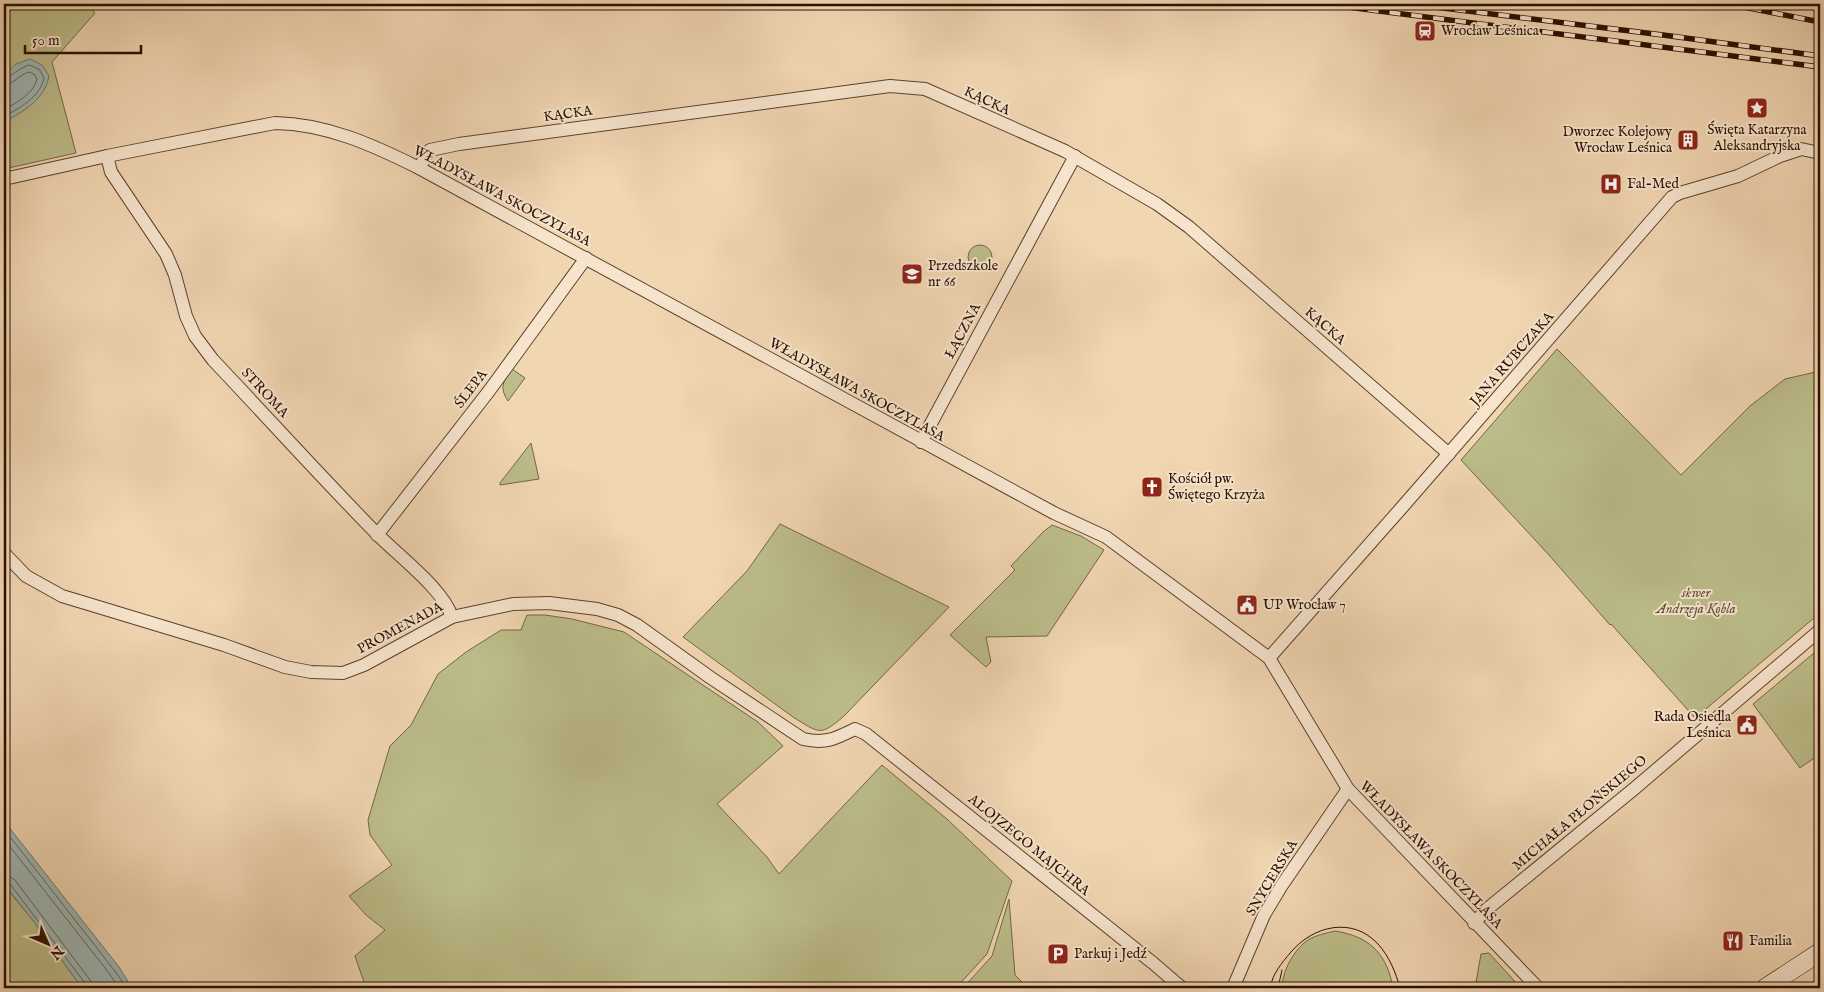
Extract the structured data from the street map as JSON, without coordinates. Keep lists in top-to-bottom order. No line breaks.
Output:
{"streets":{"street":["KĄCKA","WŁADYSŁAWA SKOCZYLASA","ŁĄCZNA","JANA RUBCZAKA","ŚLEPA","STROMA","PROMENADA","MICHAŁA PŁOŃSKIEGO","ALOJZEGO MAJCHRA","SNYCERSKA"]},"crossings":[["KĄCKA","WŁADYSŁAWA SKOCZYLASA"],["KĄCKA","ŁĄCZNA"],["KĄCKA","JANA RUBCZAKA"],["WŁADYSŁAWA SKOCZYLASA","ŁĄCZNA"],["WŁADYSŁAWA SKOCZYLASA","JANA RUBCZAKA"],["WŁADYSŁAWA SKOCZYLASA","ŚLEPA"],["WŁADYSŁAWA SKOCZYLASA","STROMA"],["WŁADYSŁAWA SKOCZYLASA","MICHAŁA PŁOŃSKIEGO"],["WŁADYSŁAWA SKOCZYLASA","SNYCERSKA"],["ŚLEPA","STROMA"],["STROMA","PROMENADA"],["PROMENADA","ALOJZEGO MAJCHRA"]],"parks":["skwer Andrzeja Kobla"],"places":{"station":["Wrocław Leśnica"],"place":["Święta Katarzyna Aleksandryjska"],"building":["Dworzec Kolejowy Wrocław Leśnica"],"hospital":["Fal-Med"],"school or university":["Przedszkole nr 66"],"church":["Kościół pw. Świętego Krzyża"],"public building":["UP Wrocław 7","Rada Osiedla Leśnica"],"restaurant":["Familia"],"parking":["Parkuj i Jedź"]},"scale_bar":"50 m","north":"bottom right"}
